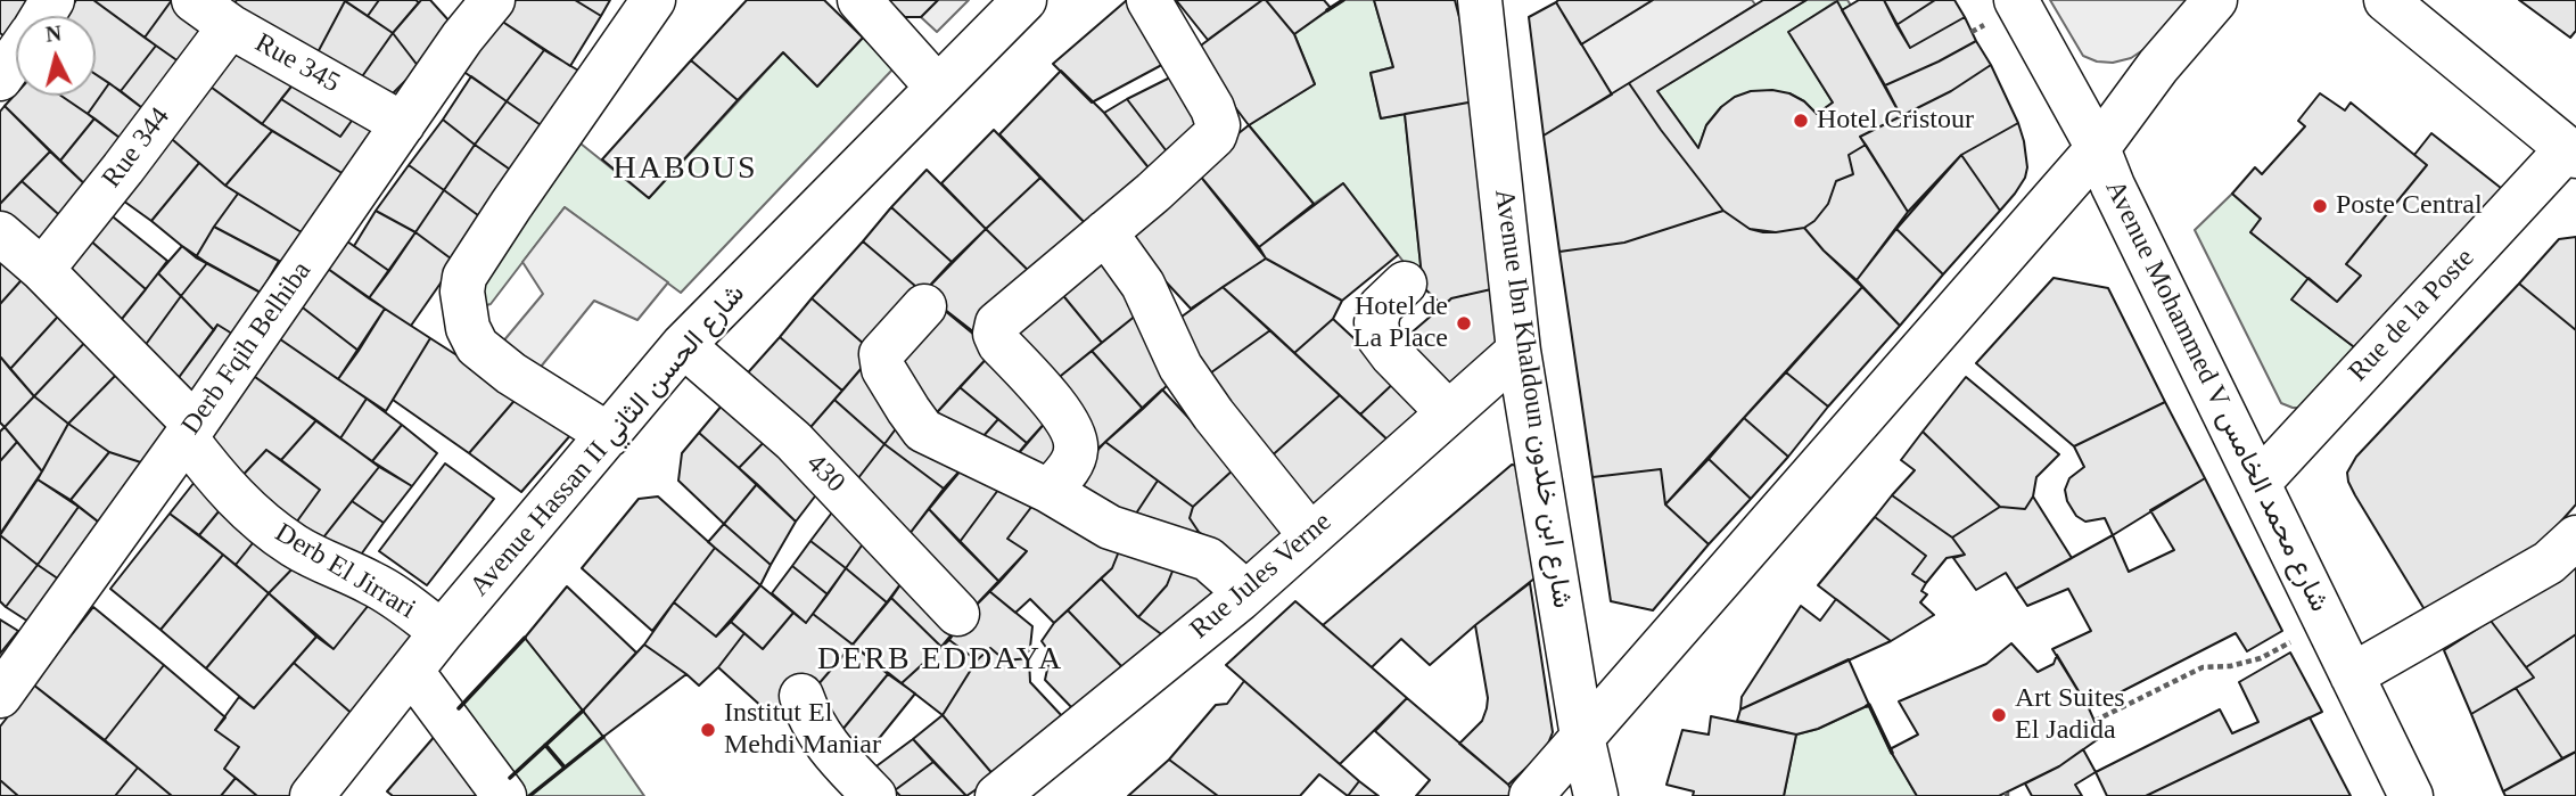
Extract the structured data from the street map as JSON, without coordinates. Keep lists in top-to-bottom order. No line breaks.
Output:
{"streets":{"street":["Rue 345","Rue 344","Rue de la Poste","Derb Fqih Belhiba","Avenue Mohammed V شارع محمد الخامس","Avenue Ibn Khaldoun شارع ابن خلدون","Avenue Hassan II شارع الحسن الثاني","430","Derb El Jirrari","Rue Jules Verne"]},"crossings":[["Rue 345","Rue 344"],["Rue 345","Derb Fqih Belhiba"],["Rue 344","Derb El Jirrari"],["Rue de la Poste","Avenue Mohammed V شارع محمد الخامس"],["Derb Fqih Belhiba","Derb El Jirrari"],["Avenue Ibn Khaldoun شارع ابن خلدون","Rue Jules Verne"],["Avenue Hassan II شارع الحسن الثاني","430"],["Avenue Hassan II شارع الحسن الثاني","Derb El Jirrari"]],"districts":["HABOUS","DERB EDDAYA"],"places":["Hotel Cristour","Poste Central","Hotel de La Place","Art Suites El Jadida","Institut El Mehdi Maniar"],"north":"top"}
